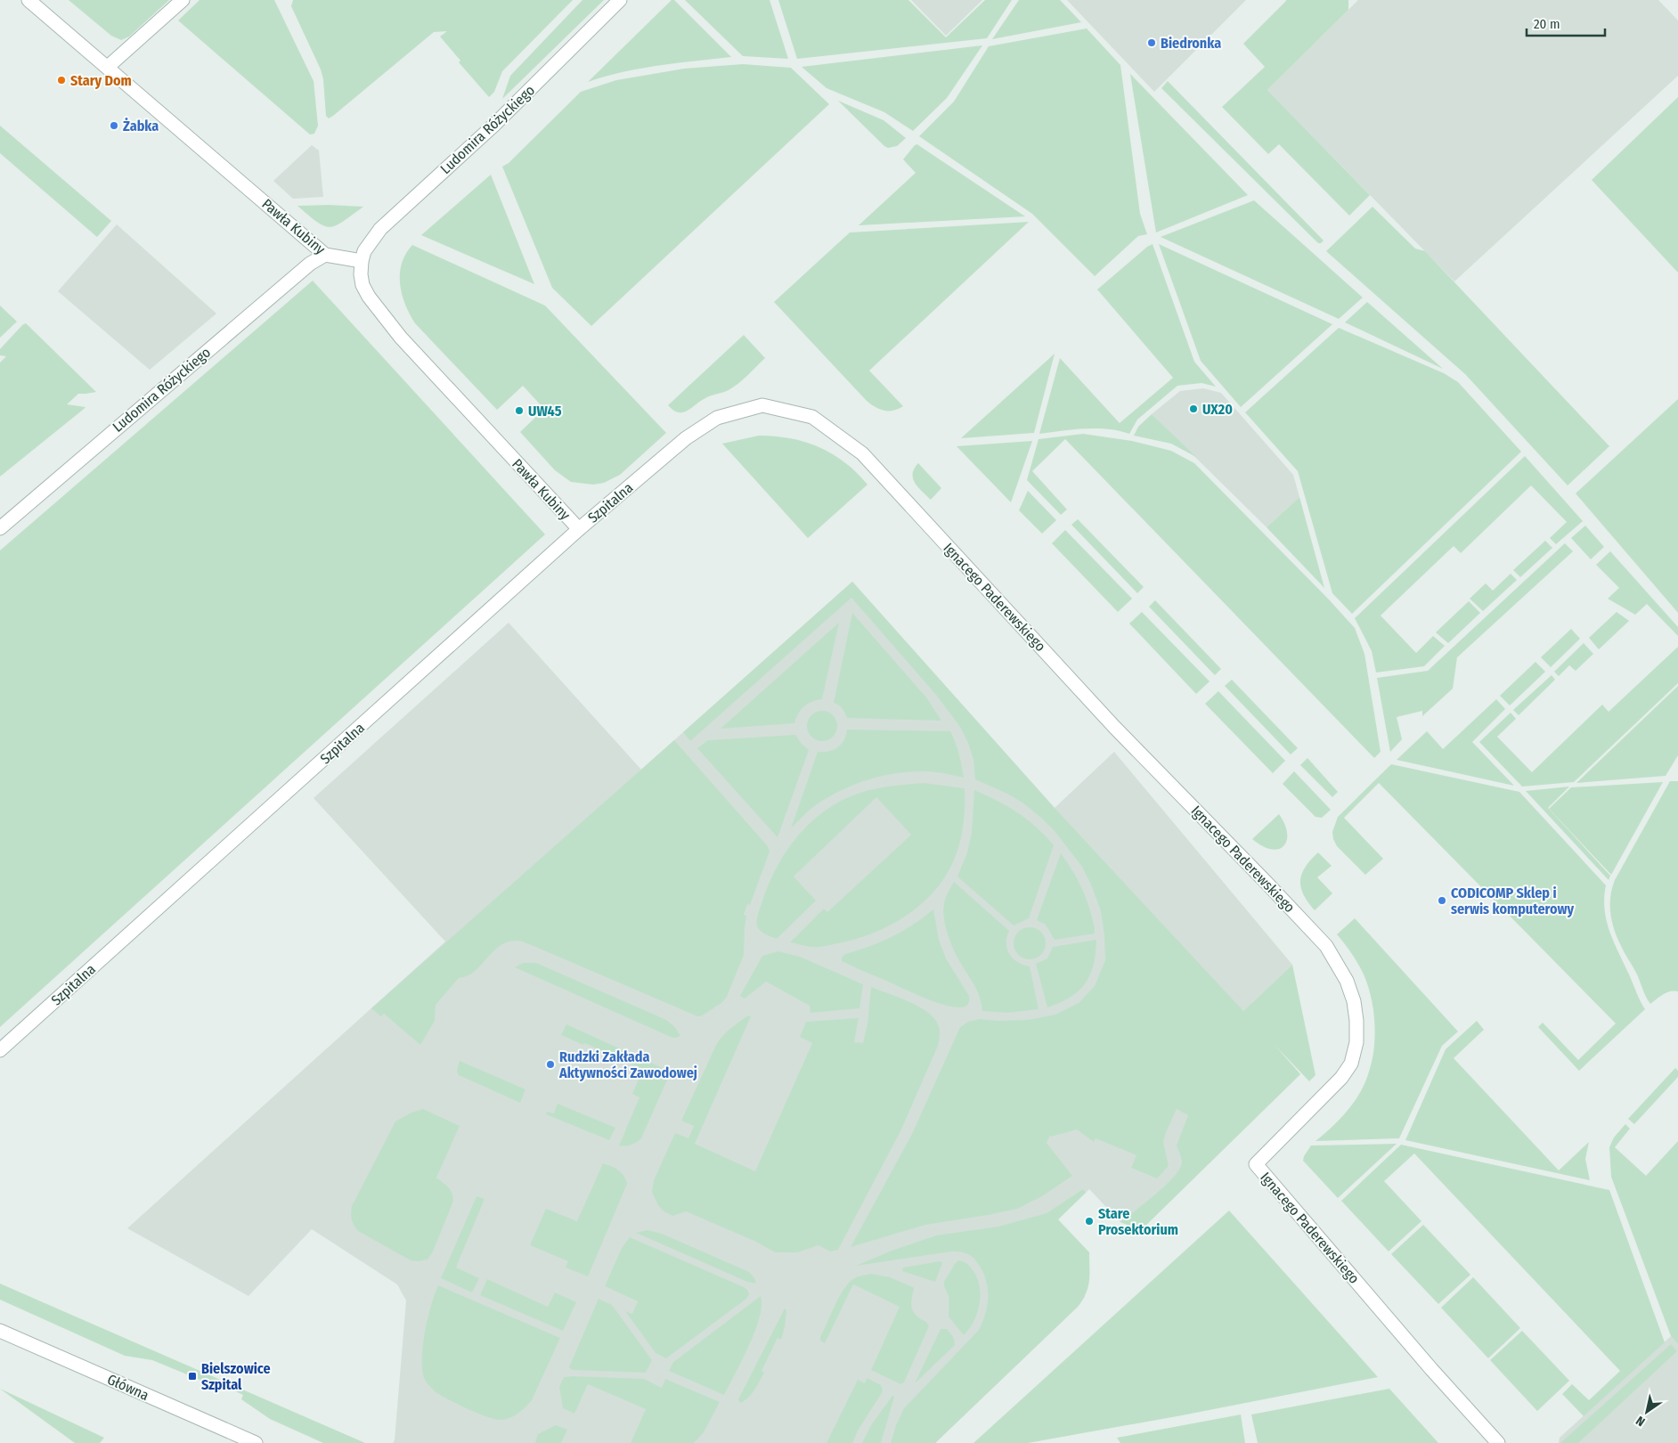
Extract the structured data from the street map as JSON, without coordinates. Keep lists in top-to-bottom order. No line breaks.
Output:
{"streets":{"street":["Ludomira Różyckiego","Pawła Kubiny","Szpitalna","Ignacego Paderewskiego","Główna"]},"crossings":[["Ludomira Różyckiego","Pawła Kubiny"],["Pawła Kubiny","Szpitalna"],["Szpitalna","Ignacego Paderewskiego"]],"places":{"other":["Biedronka","Stary Dom","Żabka","UX20","UW45","CODICOMP Sklep i serwis komputerowy","Rudzki Zakłada Aktywności Zawodowej","Stare Prosektorium"],"transit":["Bielszowice Szpital"]},"scale_bar":"20 m","north":"bottom left"}
